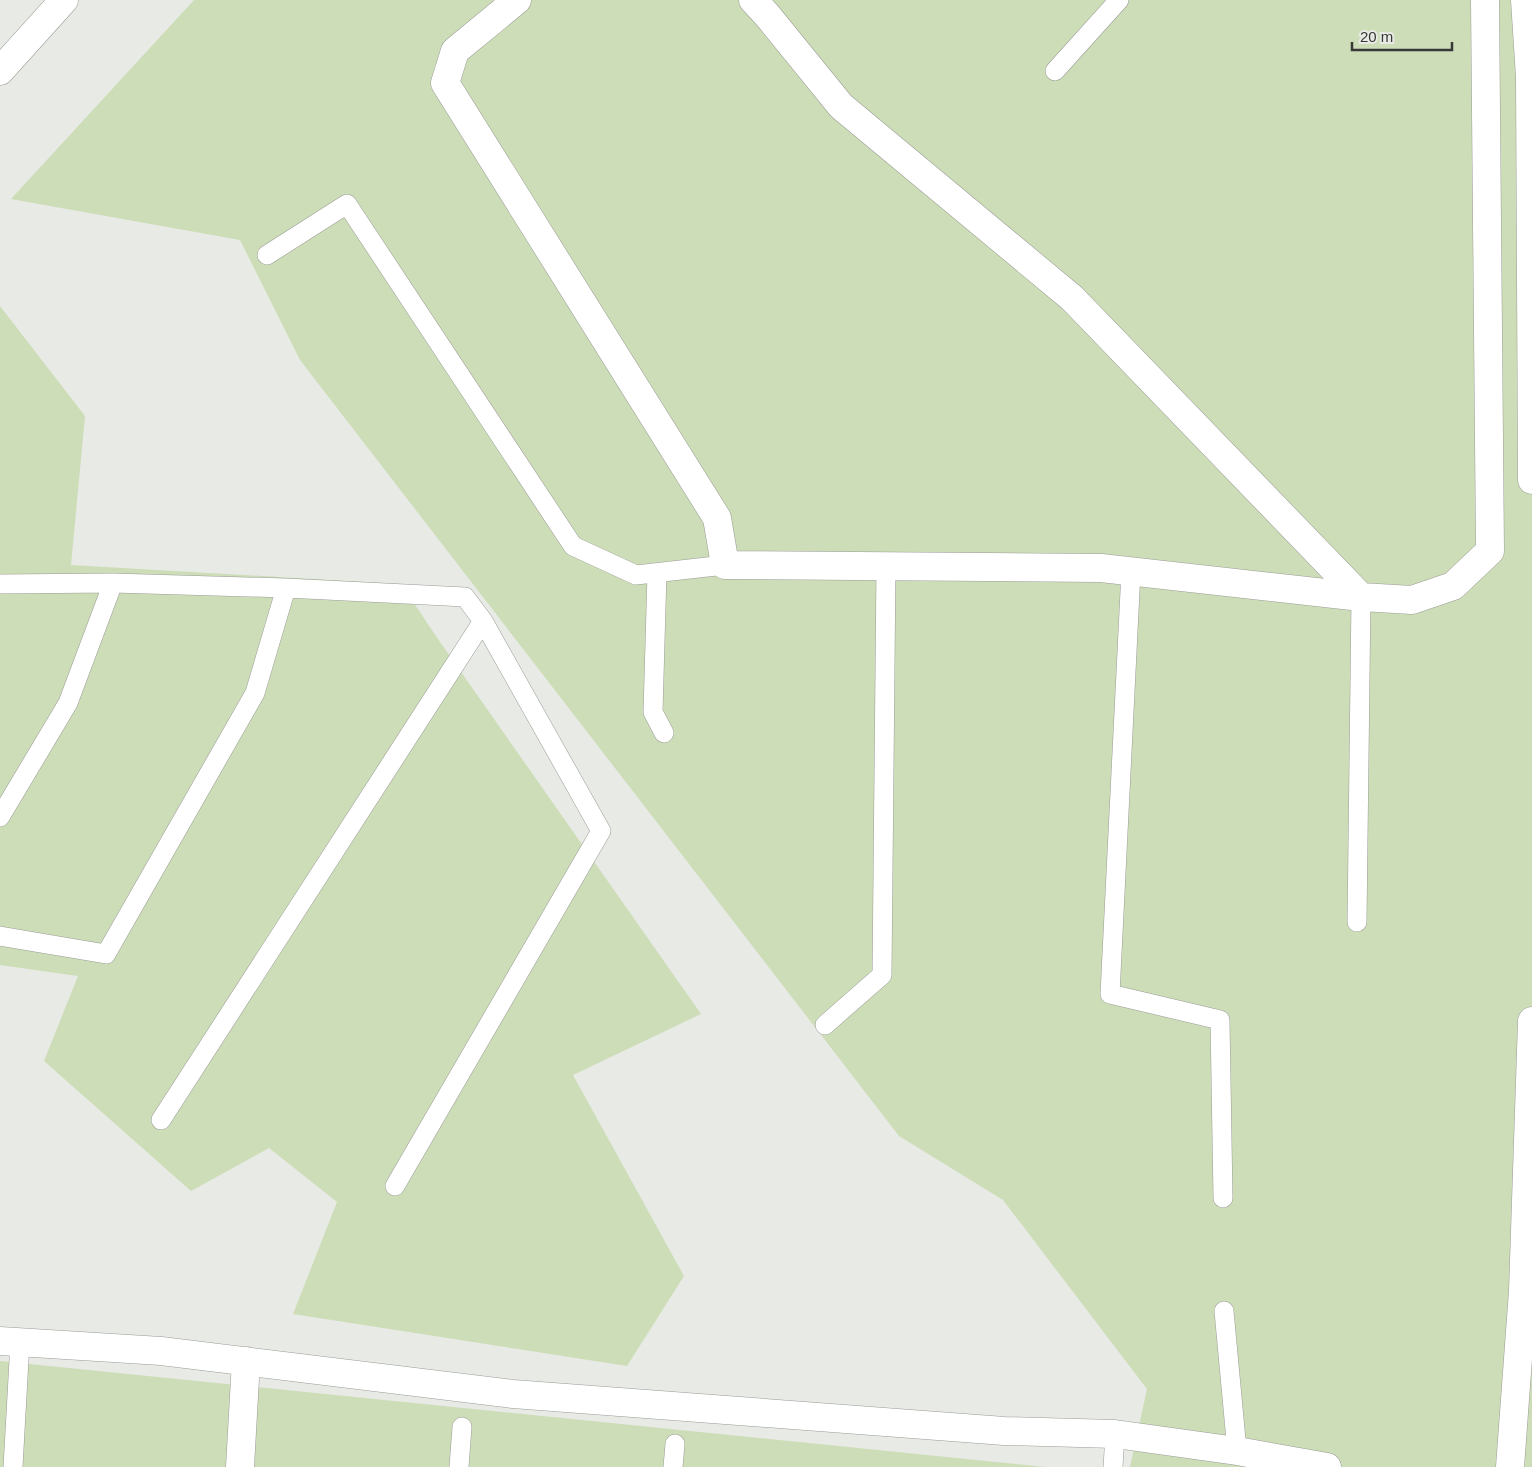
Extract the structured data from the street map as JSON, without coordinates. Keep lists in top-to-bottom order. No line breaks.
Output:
{"scale_bar":"20 m"}
